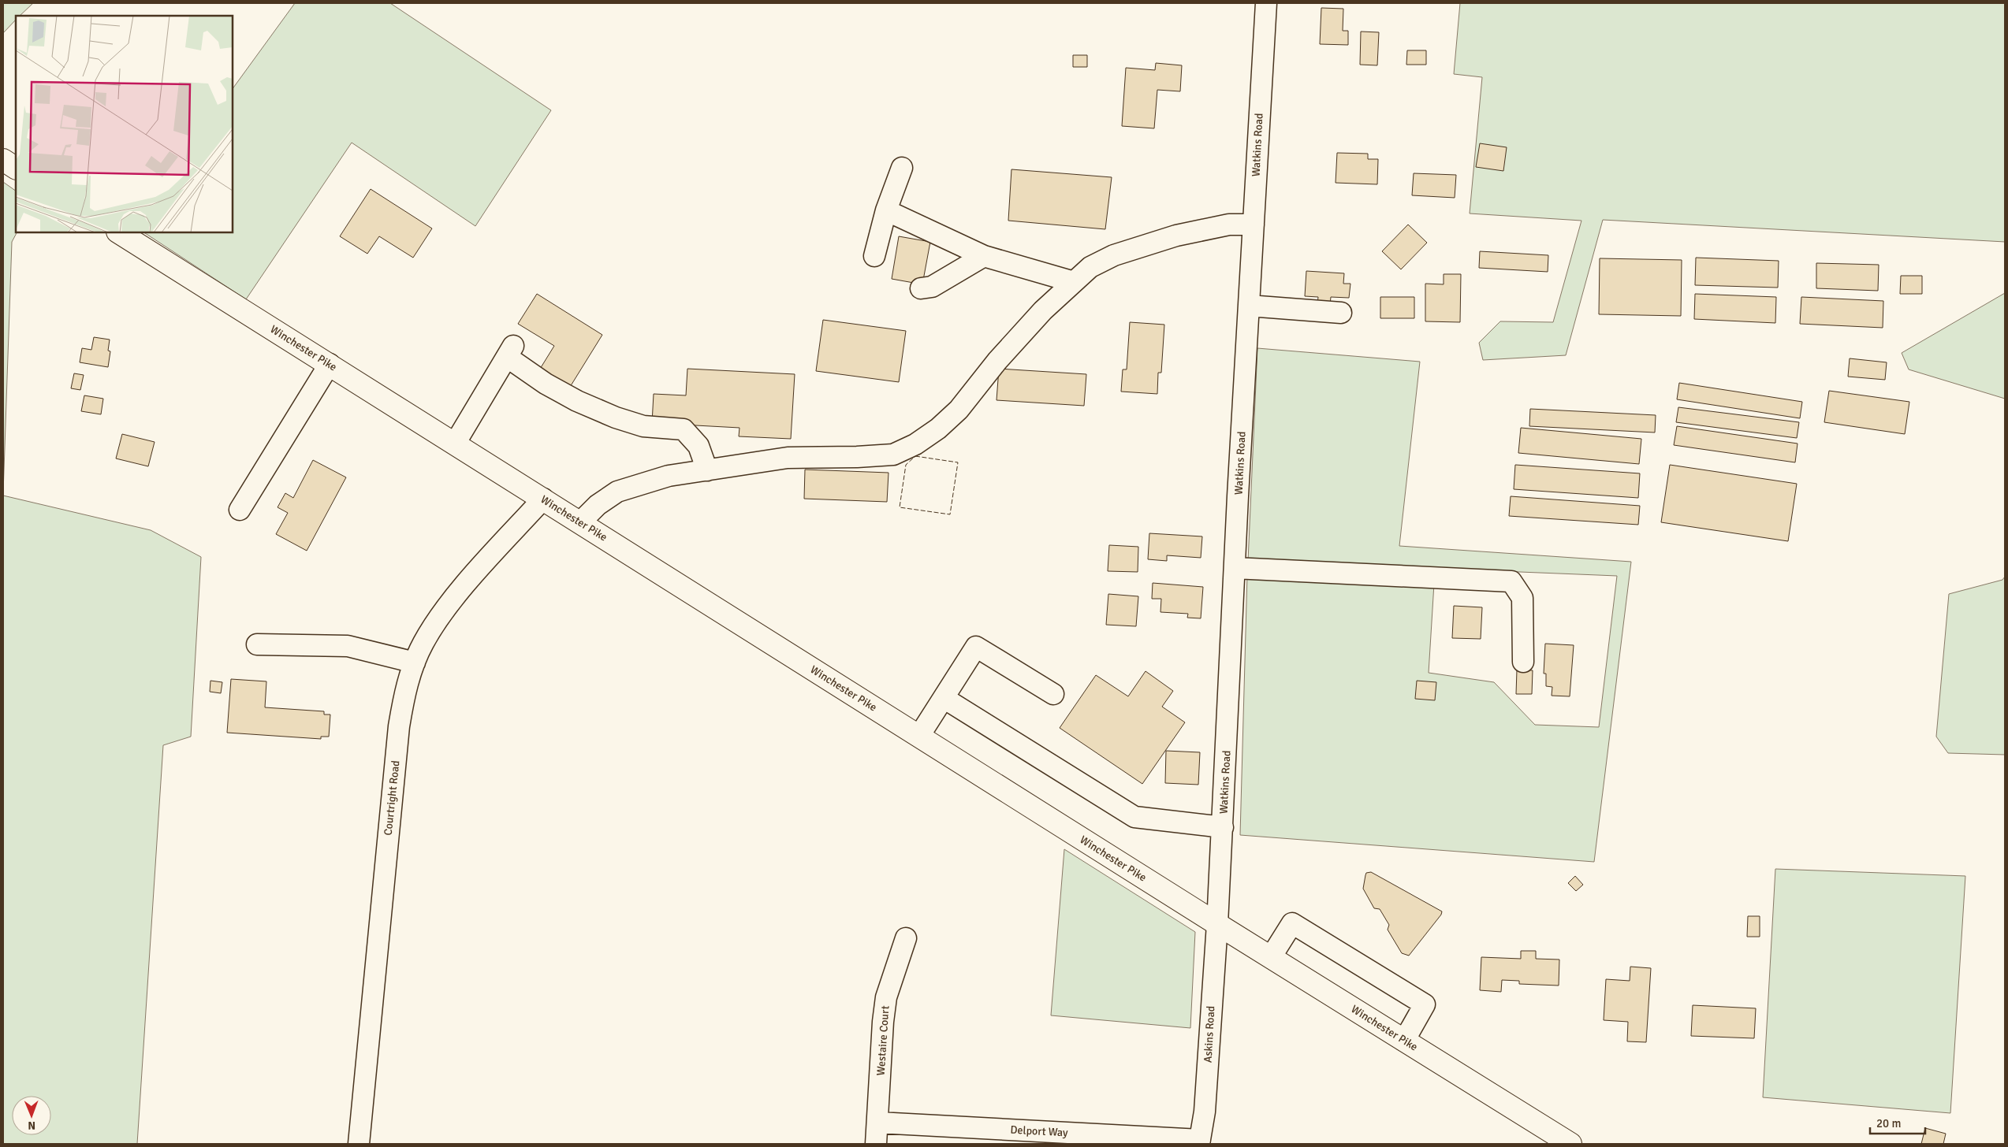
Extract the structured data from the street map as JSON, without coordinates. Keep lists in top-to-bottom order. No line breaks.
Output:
{"streets":{"main road":["Winchester Pike"],"street":["Watkins Road","Courtright Road","Askins Road","Westaire Court","Delport Way"]},"crossings":[["Watkins Road","Winchester Pike"],["Watkins Road","Askins Road"],["Winchester Pike","Courtright Road"],["Winchester Pike","Askins Road"],["Askins Road","Delport Way"],["Westaire Court","Delport Way"]],"scale_bar":"20 m","north":"bottom"}
